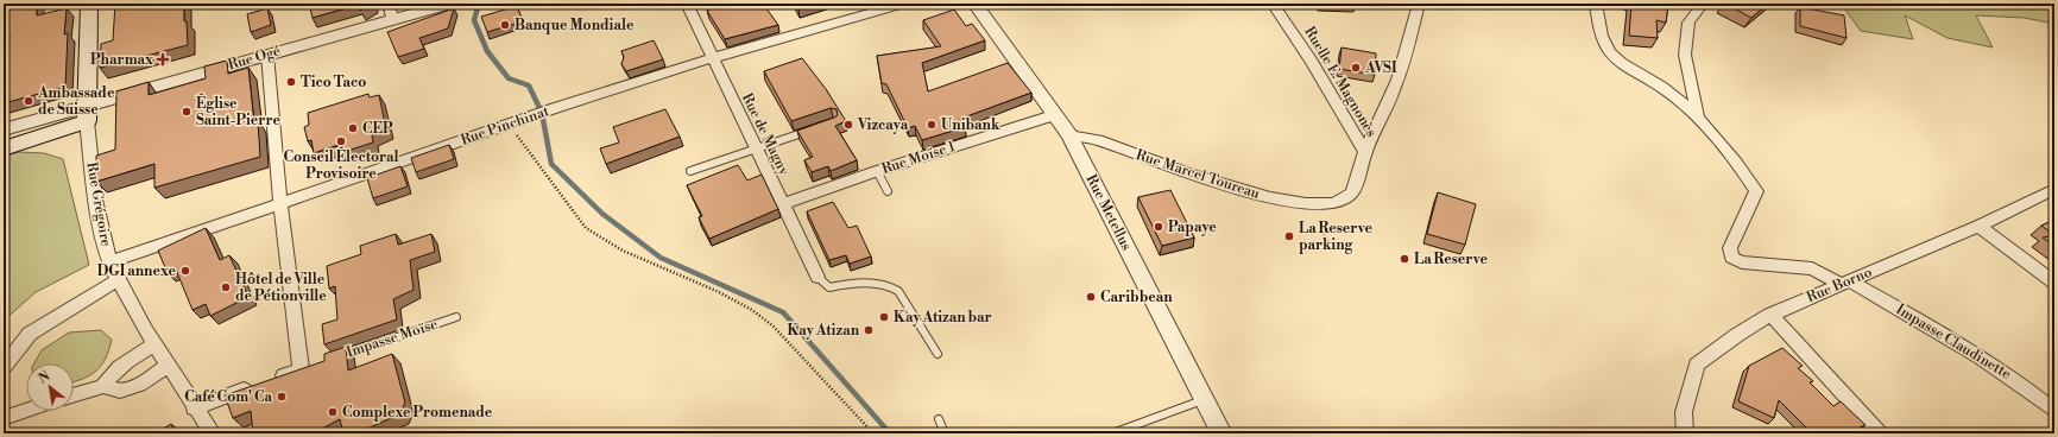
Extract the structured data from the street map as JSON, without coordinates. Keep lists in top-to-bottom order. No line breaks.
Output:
{"streets":{"main road":["Rue Grégoire"],"street":["Rue Ogé","Ruelle E. Magnonès","Rue Pinchinat","Rue de Magny","Rue Moïse 1","Rue Marcel Toureau","Rue Metellus","Rue Borno","Impasse Claudinette"],"lane":["Impasse Moïse"]},"crossings":[["Rue Ogé","Rue Grégoire"],["Ruelle E. Magnonès","Rue Marcel Toureau"],["Rue Pinchinat","Rue de Magny"],["Rue Pinchinat","Rue Grégoire"],["Rue de Magny","Rue Moïse 1"],["Rue Moïse 1","Rue Metellus"],["Rue Marcel Toureau","Rue Metellus"],["Rue Borno","Impasse Claudinette"]],"places":{"other":["Banque Mondiale","AVSI","Tico Taco","Ambassade de Suisse","Église Saint-Pierre","Vizcaya","Unibank","CEP","Conseil Électoral Provisoire","Papaye","La Reserve parking","La Reserve","DGI annexe","Hôtel de Ville de Pétionville","Caribbean","Kay Atizan bar","Kay Atizan","Café Com' Ca","Complexe Promenade"],"health":["Pharmax"]},"north":"top left"}
